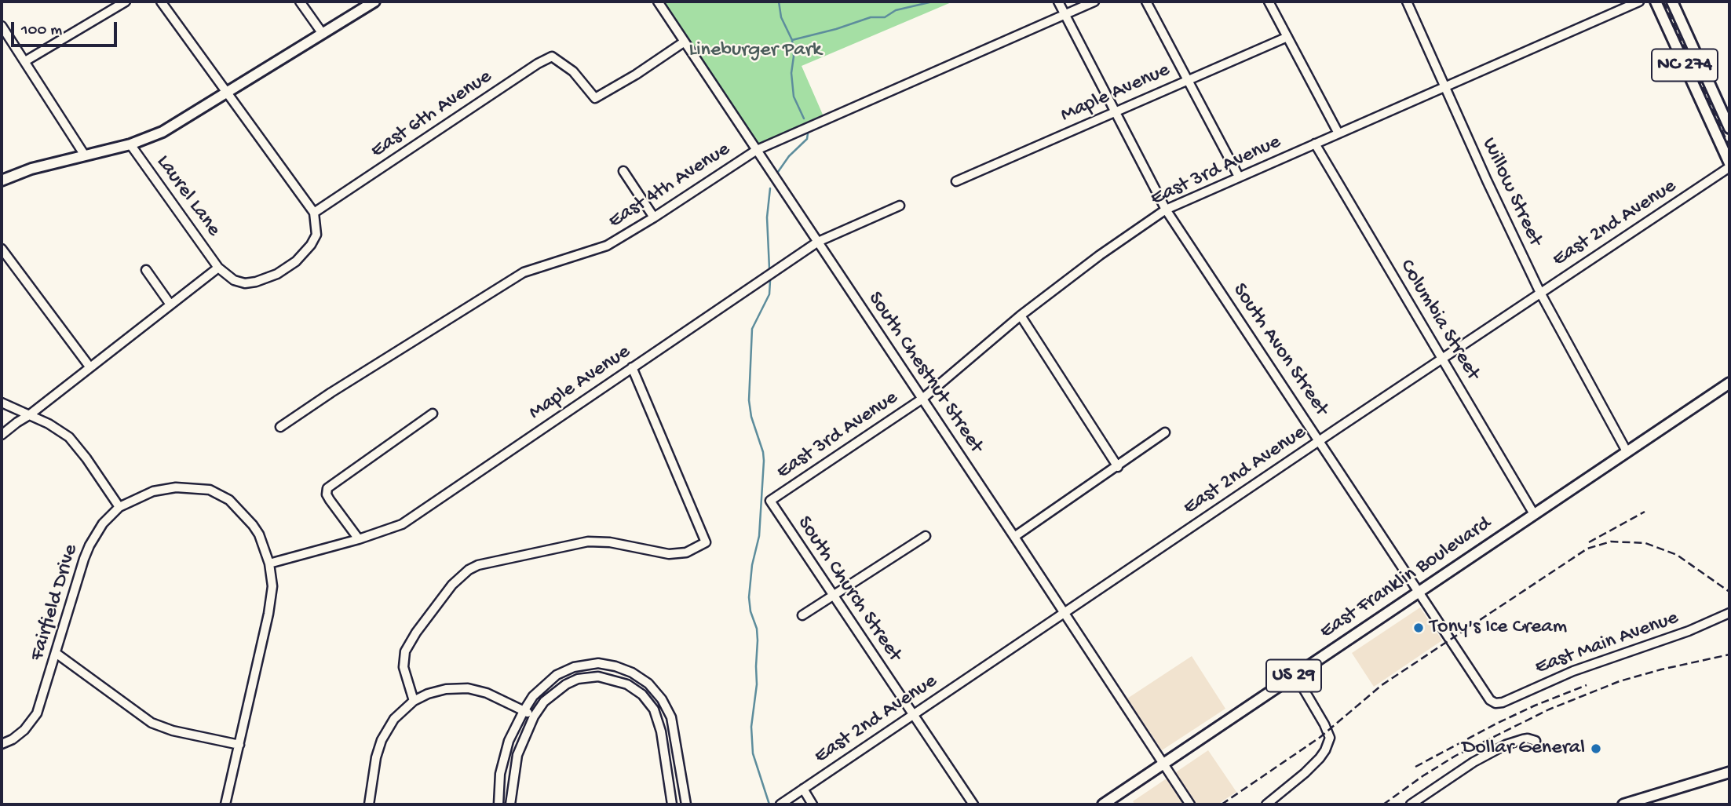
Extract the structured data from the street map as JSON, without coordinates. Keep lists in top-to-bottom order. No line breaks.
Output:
{"streets":{"main road":["NC 274","East Franklin Boulevard","US 29"],"street":["Maple Avenue","East 6th Avenue","East 3rd Avenue","East 4th Avenue","Willow Street","Laurel Lane","East 2nd Avenue","Columbia Street","South Avon Street","South Chestnut Street","South Church Street","Fairfield Drive","East Main Avenue"]},"crossings":[["Maple Avenue","South Avon Street"],["Maple Avenue","South Chestnut Street"],["Maple Avenue","Fairfield Drive"],["East 6th Avenue","South Chestnut Street"],["East 3rd Avenue","Willow Street"],["East 3rd Avenue","Columbia Street"],["East 3rd Avenue","South Avon Street"],["East 3rd Avenue","South Chestnut Street"],["East 3rd Avenue","South Church Street"],["East 4th Avenue","South Avon Street"],["East 4th Avenue","South Chestnut Street"],["Willow Street","East 2nd Avenue"],["Willow Street","East Franklin Boulevard"],["East 2nd Avenue","Columbia Street"],["East 2nd Avenue","South Avon Street"],["East 2nd Avenue","South Chestnut Street"],["East 2nd Avenue","South Church Street"],["Columbia Street","East Franklin Boulevard"],["South Avon Street","East Franklin Boulevard"],["South Avon Street","East Main Avenue"],["South Chestnut Street","East Franklin Boulevard"]],"parks":["Lineburger Park"],"places":["Tony's Ice Cream","Dollar General"],"scale_bar":"100 m"}
